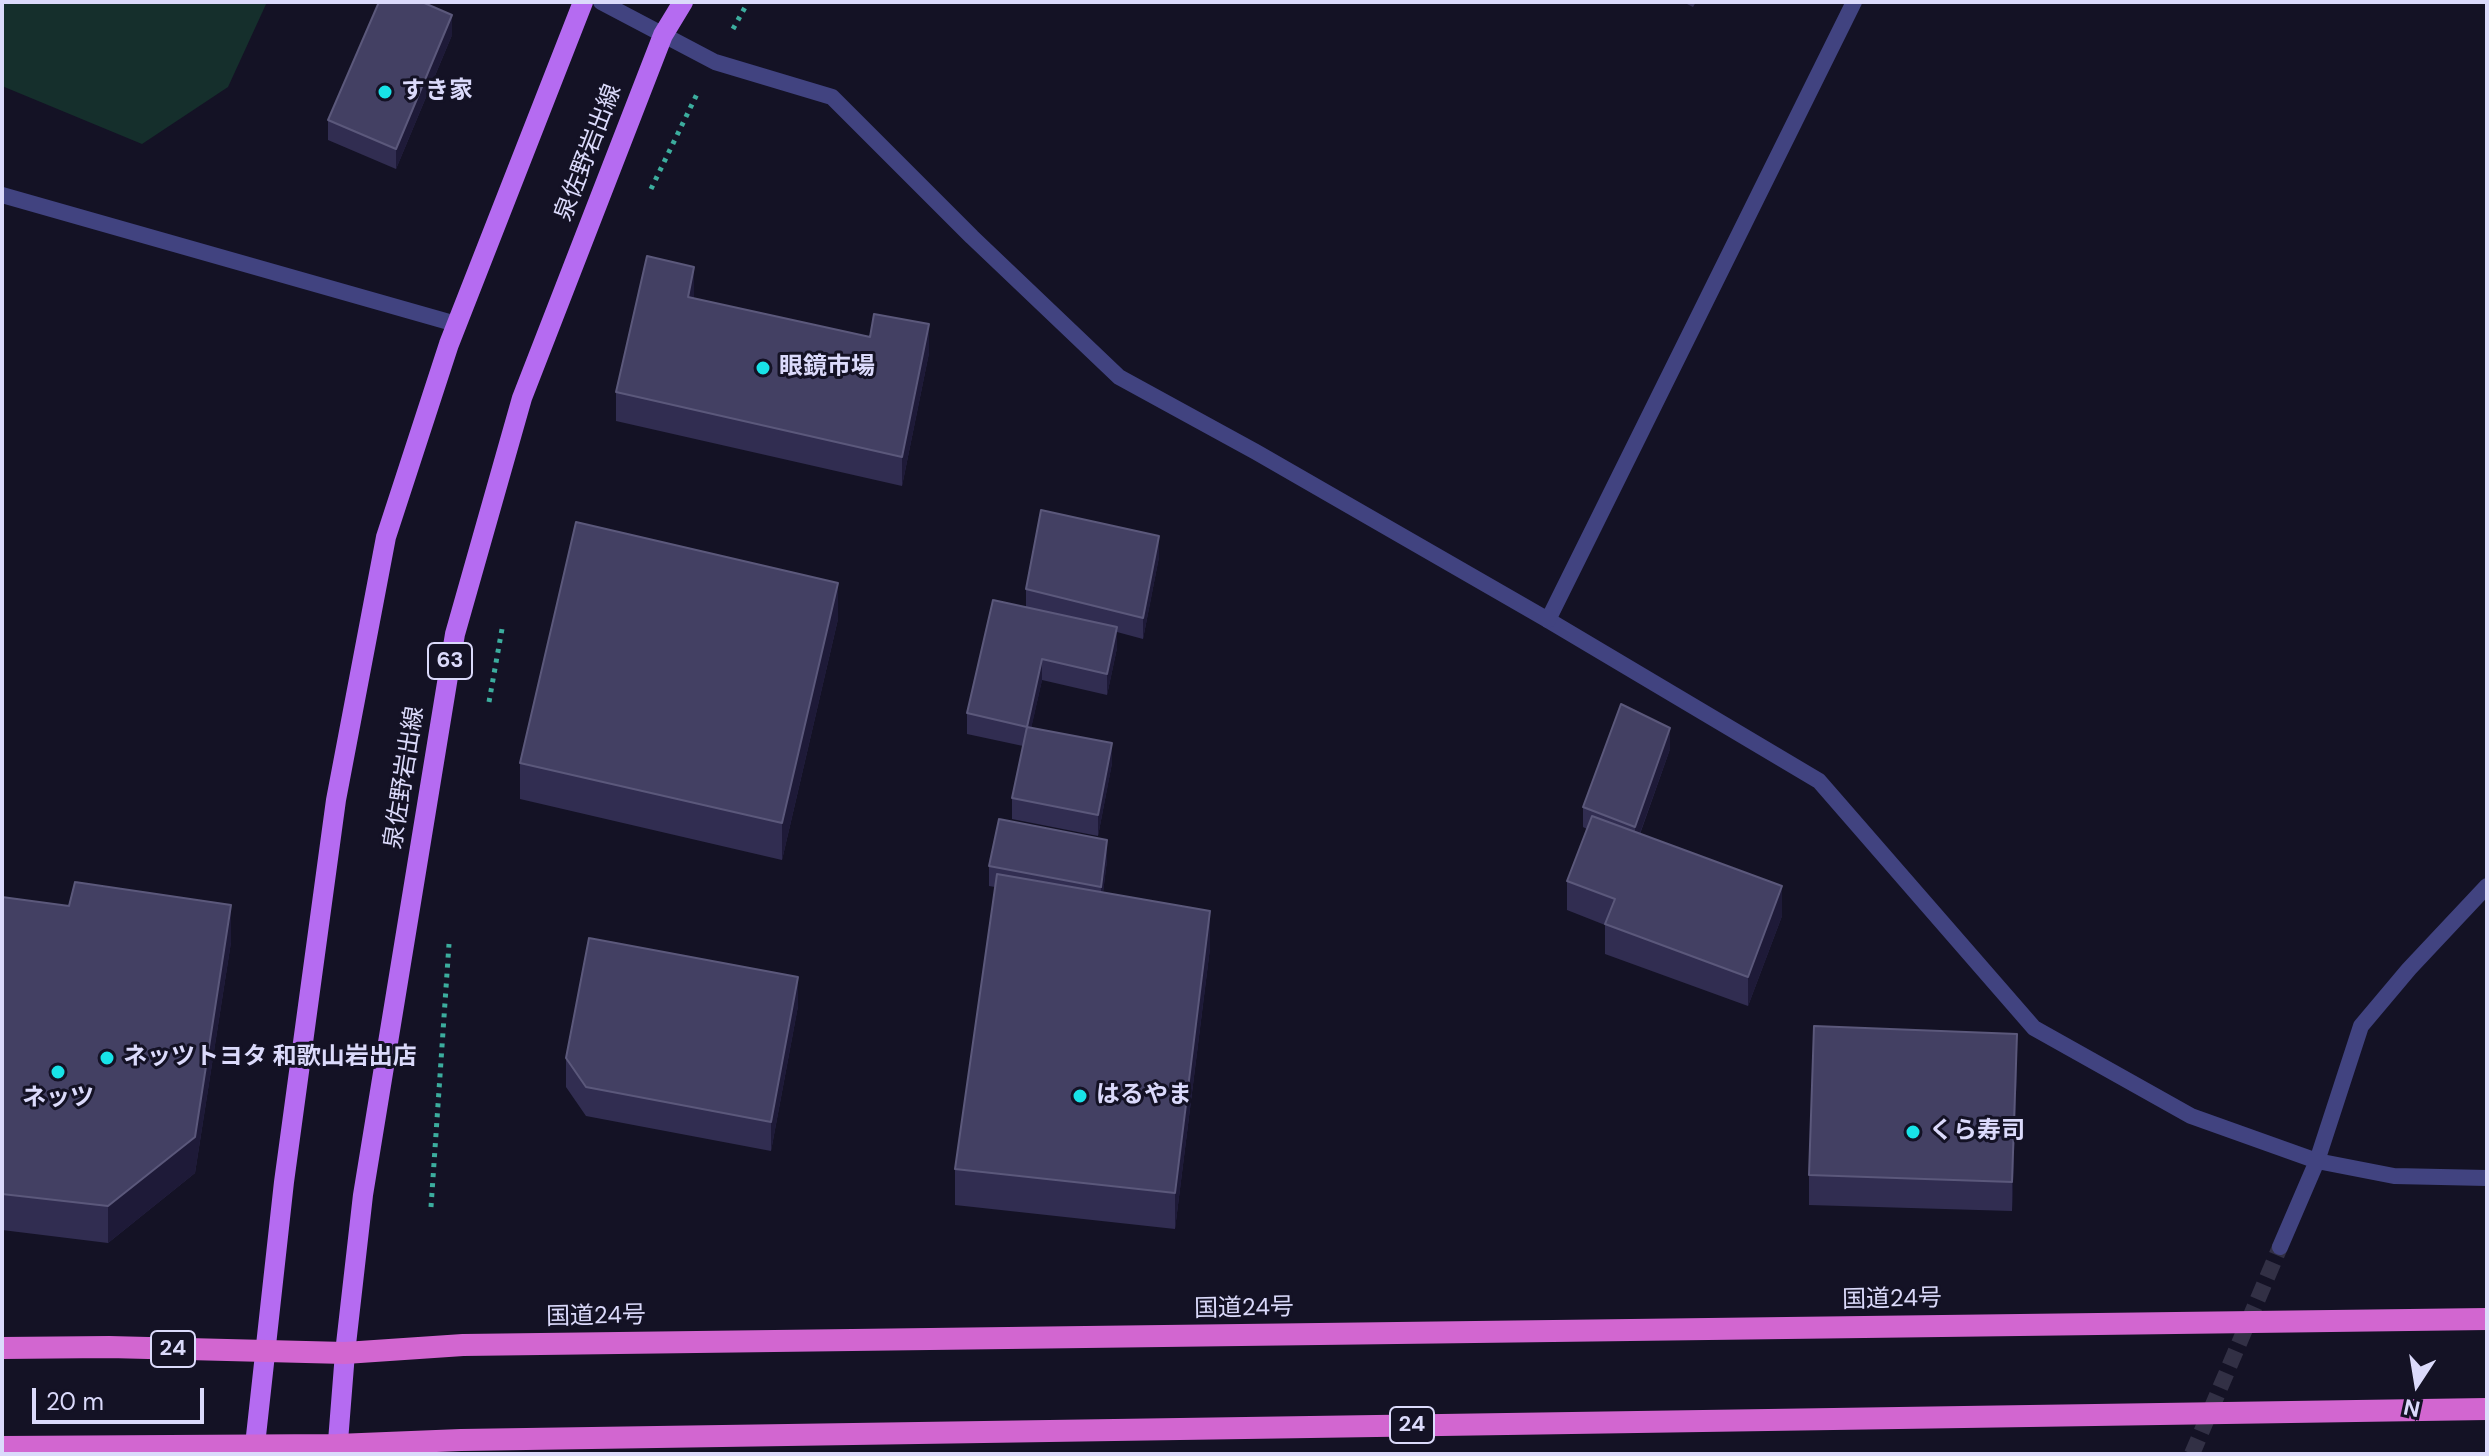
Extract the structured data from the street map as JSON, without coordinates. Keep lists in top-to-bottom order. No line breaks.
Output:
{"streets":{"highway":["国道24号","24"],"main road":["泉佐野岩出線","63"]},"crossings":[["泉佐野岩出線","国道24号"],["泉佐野岩出線","24"]],"places":["すき家","眼鏡市場","ネッツトヨタ 和歌山岩出店","ネッツ","はるやま","くら寿司"],"scale_bar":"20 m","north":"bottom"}
